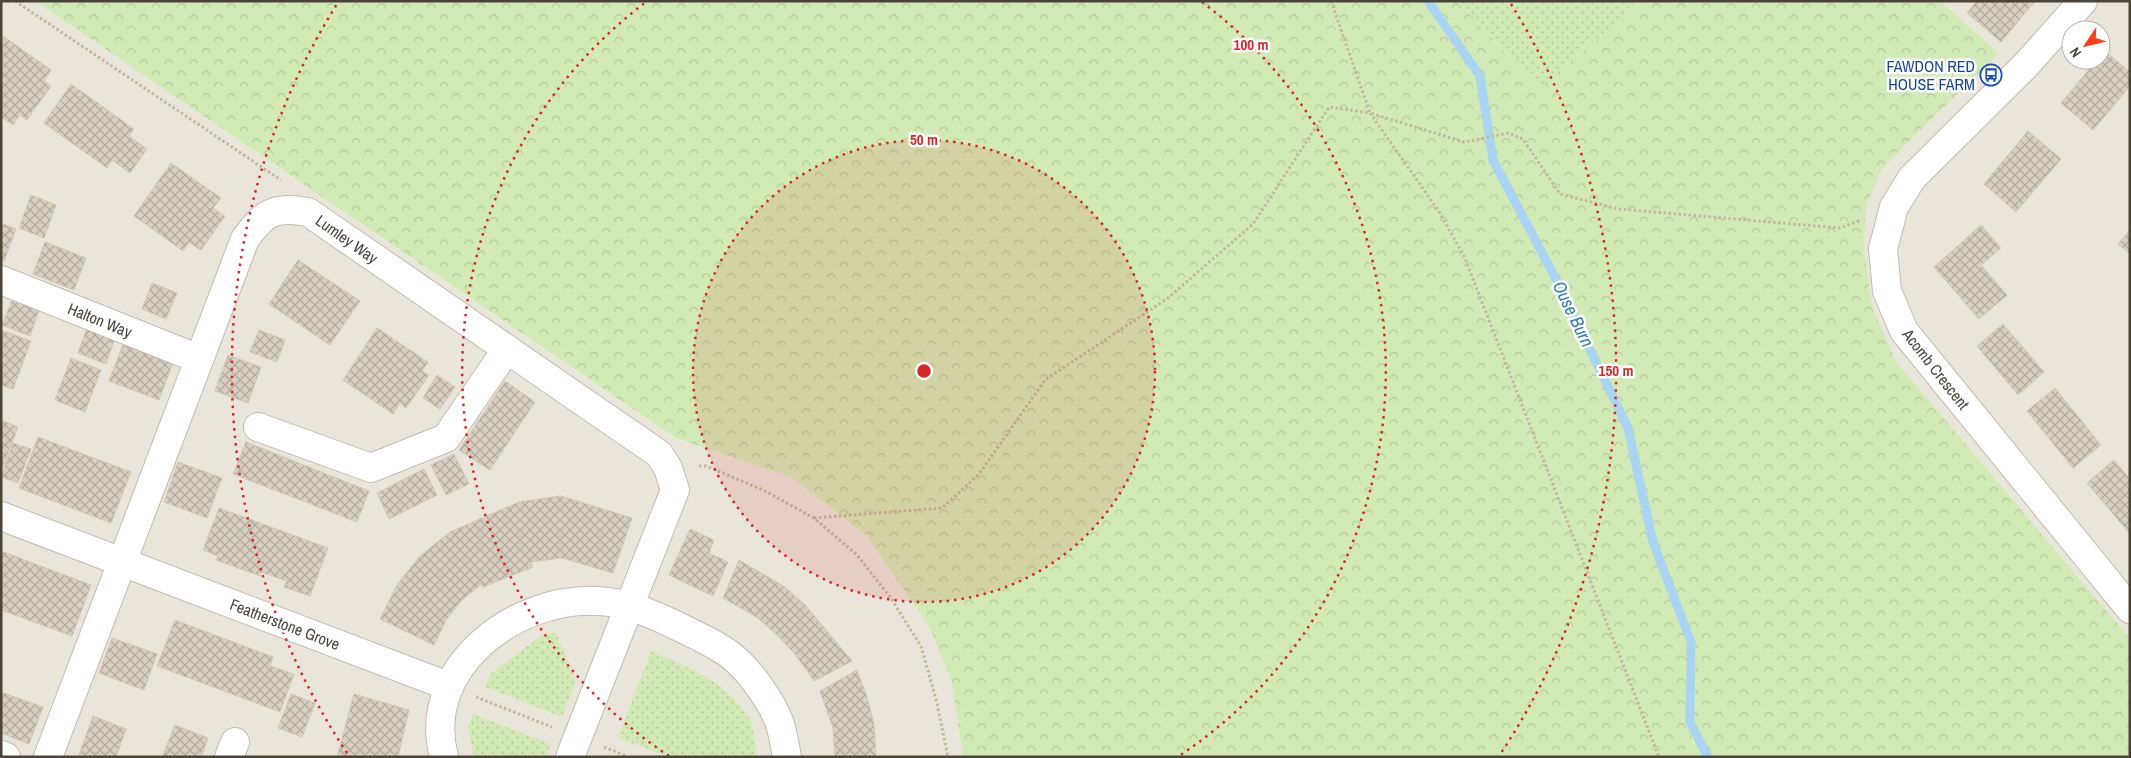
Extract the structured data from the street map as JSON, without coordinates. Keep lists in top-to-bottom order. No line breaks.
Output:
{"streets":{"street":["Lumley Way","Halton Way","Acomb Crescent","Featherstone Grove"]},"water":["Ouse Burn"],"places":{"bus stop":["FAWDON RED HOUSE FARM"]},"north":"bottom left","rings":["100 m","50 m","150 m"]}
